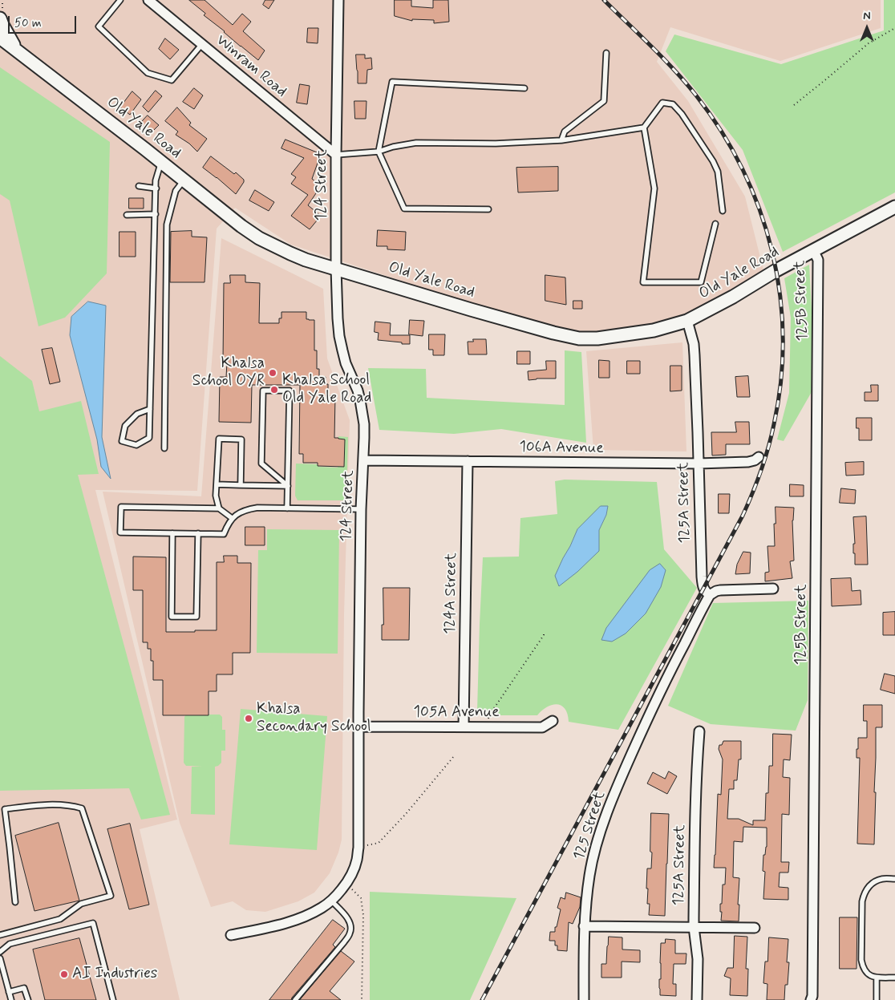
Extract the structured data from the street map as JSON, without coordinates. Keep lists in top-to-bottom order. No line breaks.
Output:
{"streets":{"main road":["Old Yale Road"],"street":["Winram Road","124 Street","125B Street","106A Avenue","125A Street","124A Street","105A Avenue","125 Street"]},"crossings":[["Winram Road","124 Street"],["Old Yale Road","124 Street"],["Old Yale Road","125B Street"],["Old Yale Road","125A Street"],["124 Street","106A Avenue"],["124 Street","105A Avenue"],["106A Avenue","125A Street"],["106A Avenue","124A Street"],["125A Street","125 Street"],["124A Street","105A Avenue"]],"places":["Khalsa School OYR","Khalsa School Old Yale Road","Khalsa Secondary School","AI Industries"],"scale_bar":"50 m","north":"top"}
